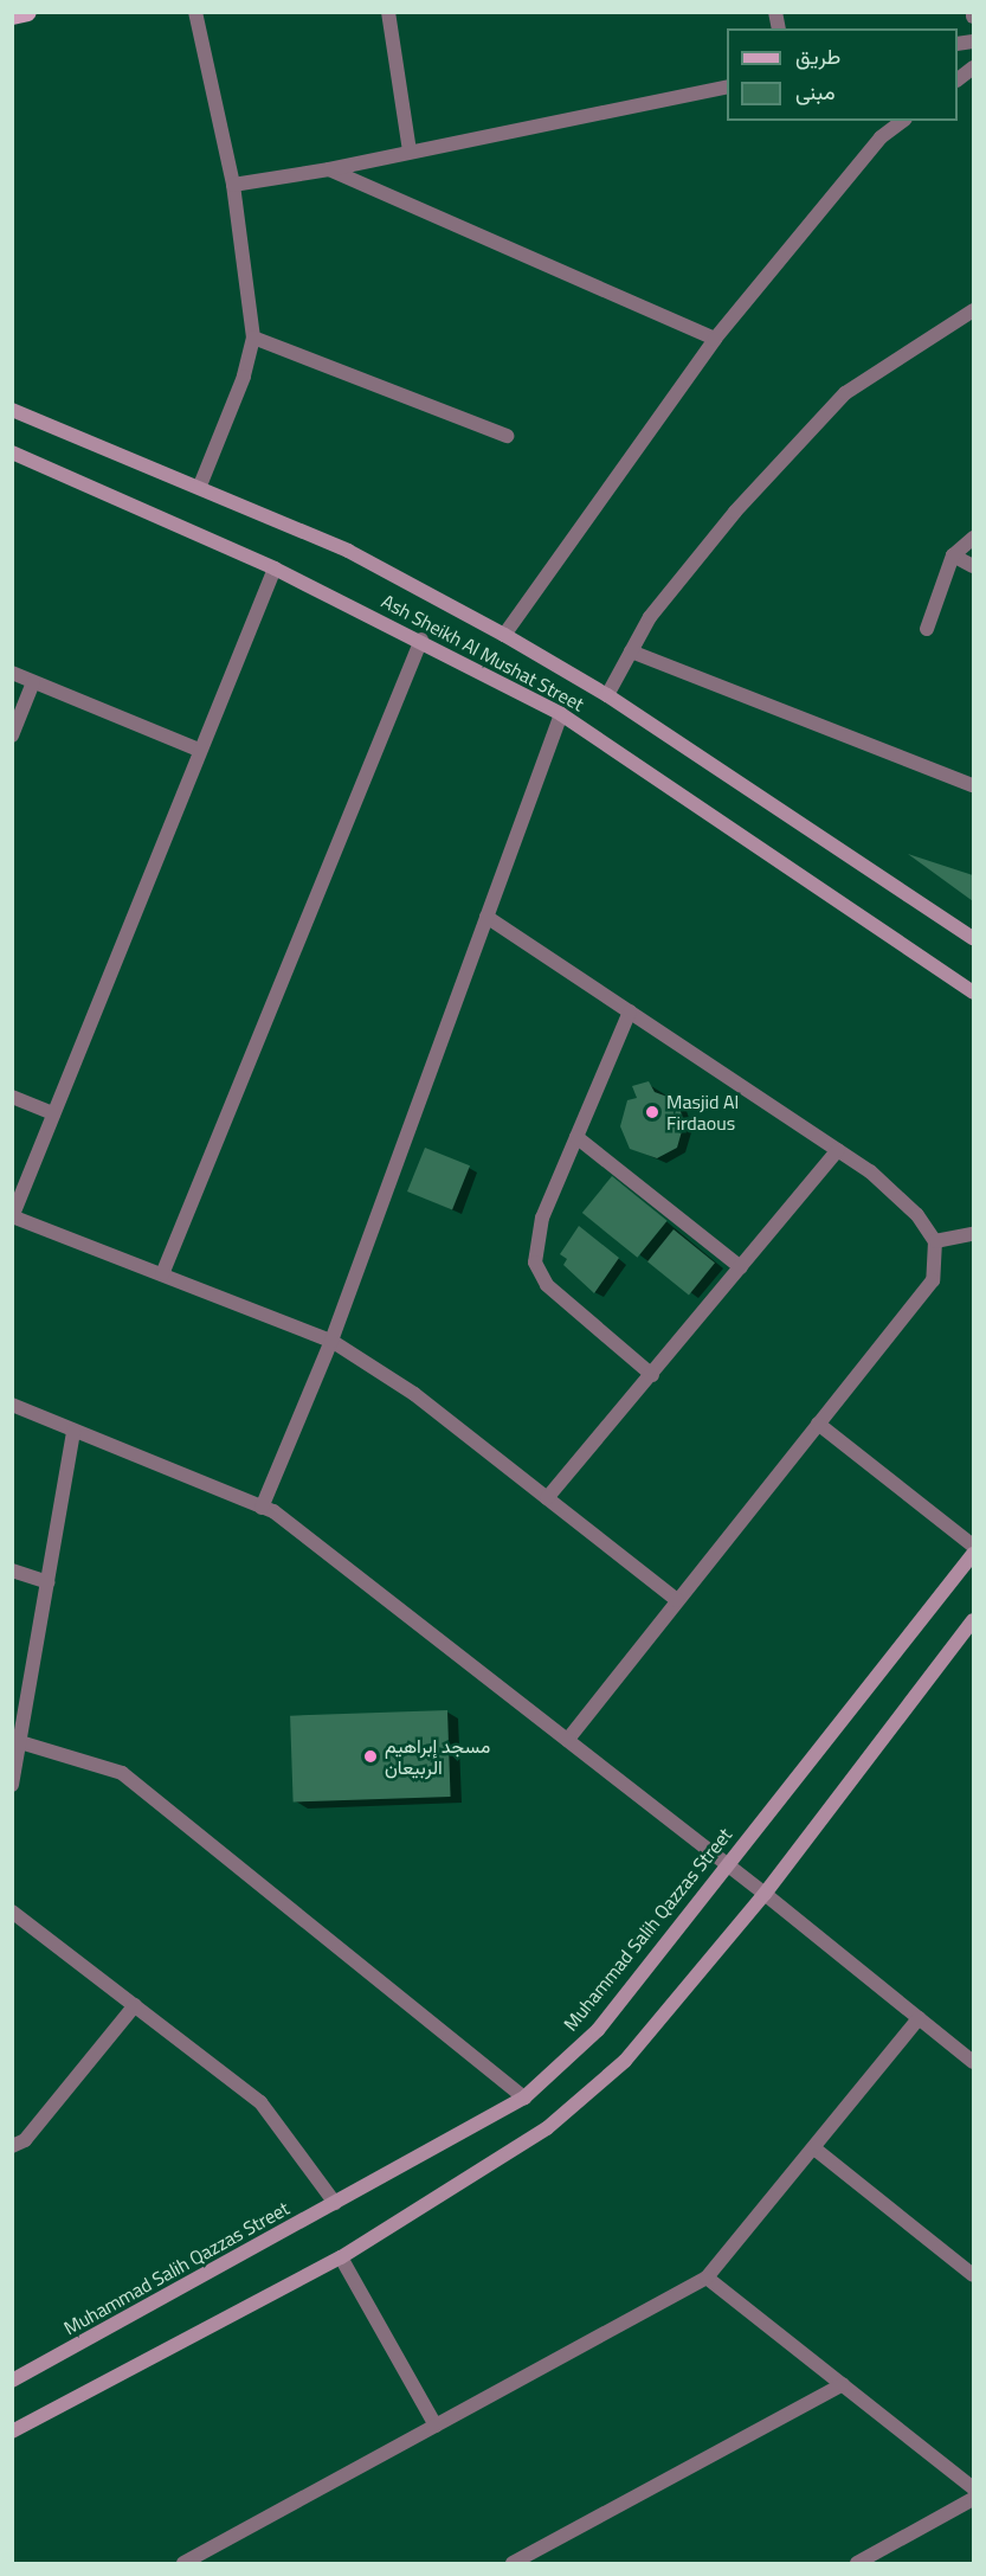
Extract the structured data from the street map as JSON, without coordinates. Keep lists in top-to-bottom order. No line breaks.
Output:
{"streets":{"street":["Ash Sheikh Al Mushat Street","Muhammad Salih Qazzas Street"]},"places":["Masjid Al Firdaous","مسجد إبراهيم الربيعان"],"legend":["طريق","مبنى"]}
